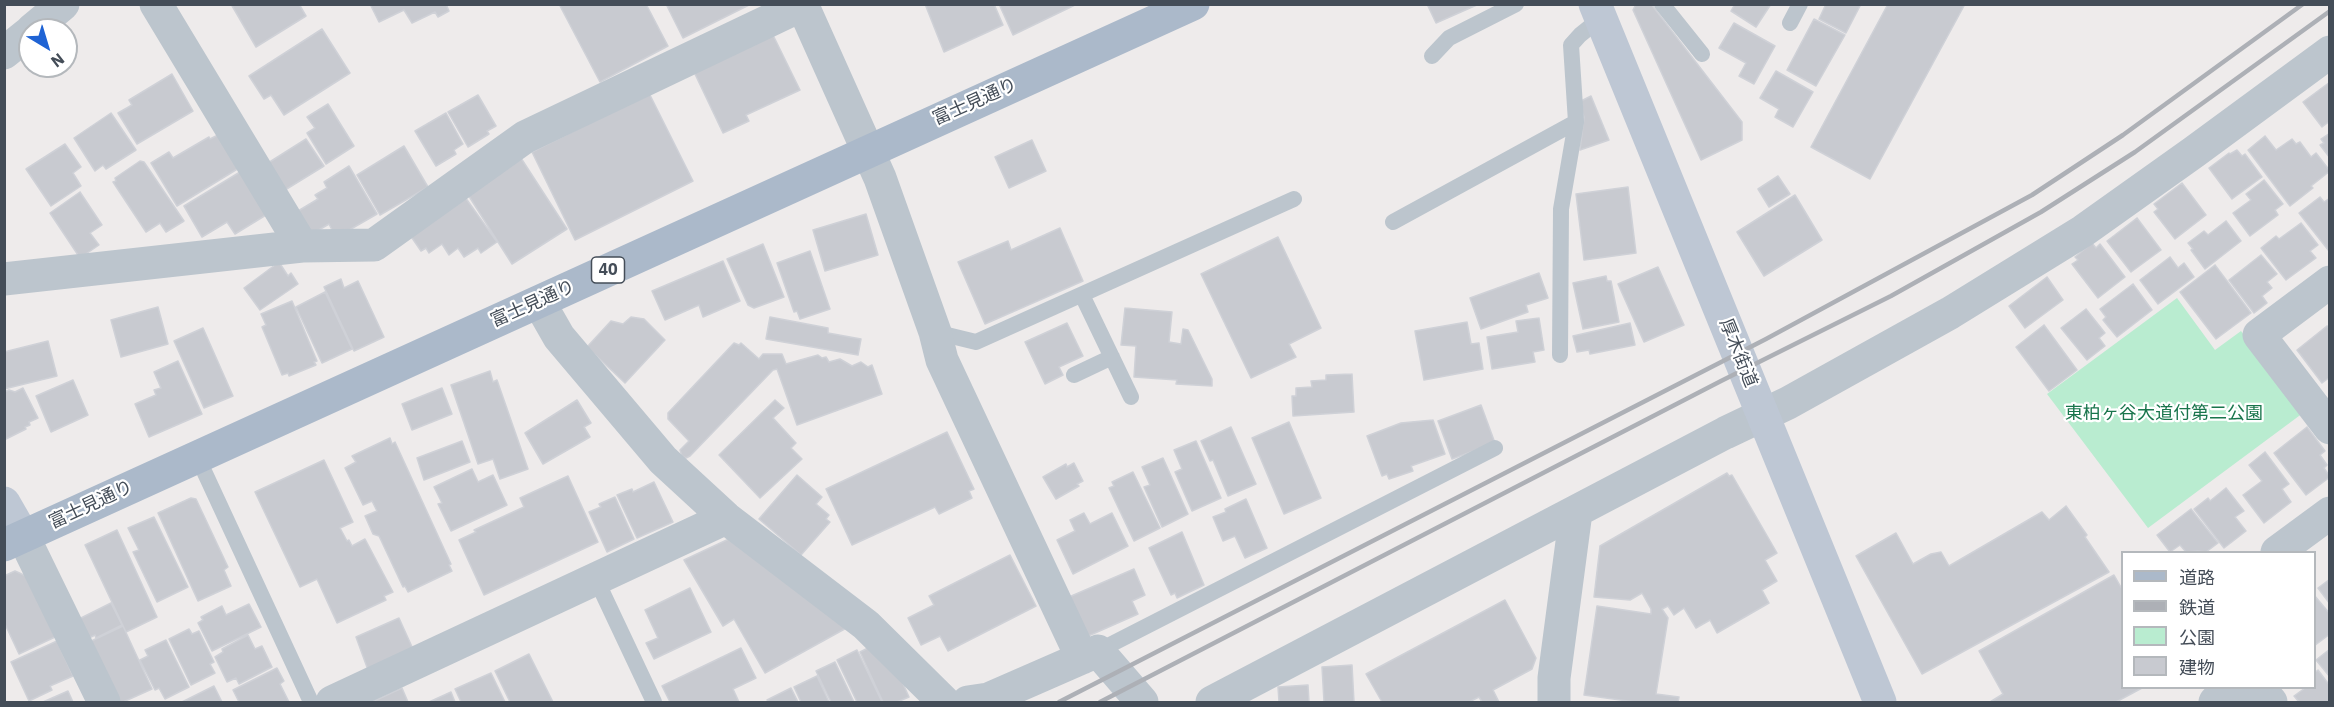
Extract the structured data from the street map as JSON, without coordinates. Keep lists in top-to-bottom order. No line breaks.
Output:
{"streets":{"main road":["富士見通り","40"],"street":["厚木街道"]},"parks":["東柏ヶ谷大道付第二公園"],"legend":["道路","鉄道","公園","建物"],"north":"bottom right"}
